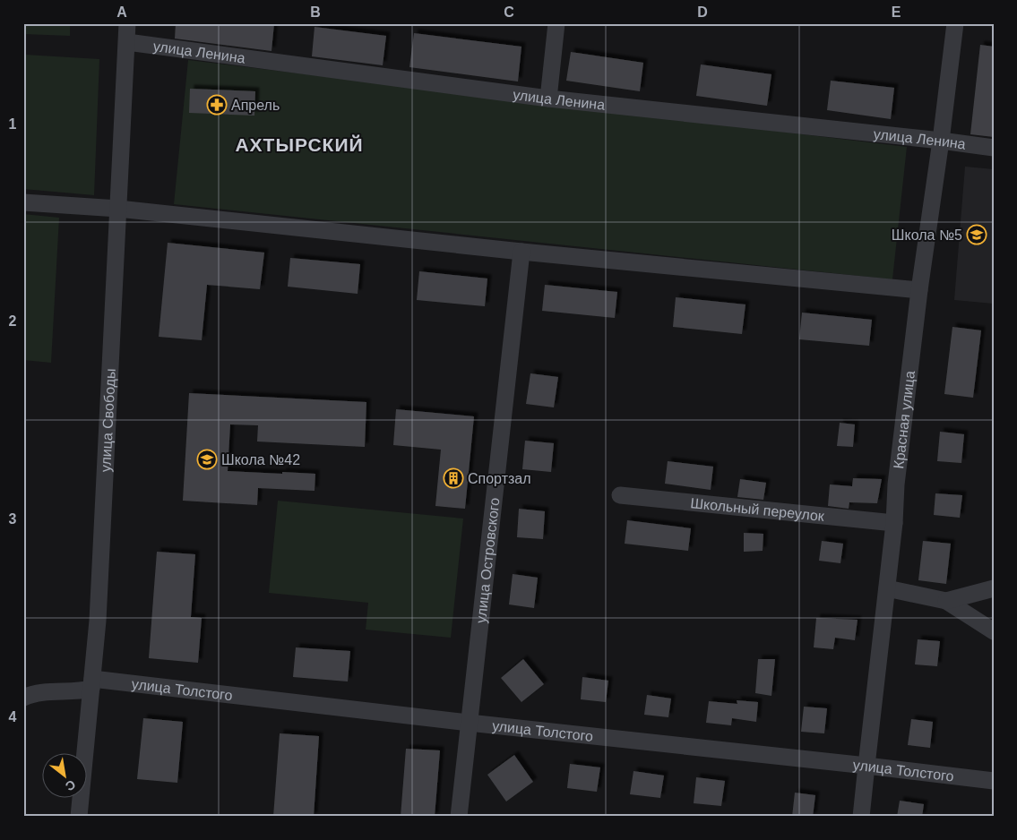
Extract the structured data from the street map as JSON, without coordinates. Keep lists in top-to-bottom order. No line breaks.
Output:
{"streets":{"street":["улица Ленина","Красная улица","улица Свободы","Школьный переулок","улица Островского","улица Толстого"]},"crossings":[["улица Ленина","Красная улица"],["улица Ленина","улица Свободы"],["Красная улица","Школьный переулок"],["Красная улица","улица Толстого"],["улица Свободы","улица Толстого"],["улица Островского","улица Толстого"]],"districts":["АХТЫРСКИЙ"],"places":{"pharmacy":["Апрель"],"school or university":["Школа №5","Школа №42"],"building":["Спортзал"]},"north":"bottom right","grid":{"columns":["A","B","C","D","E"],"rows":["1","2","3","4"]}}
